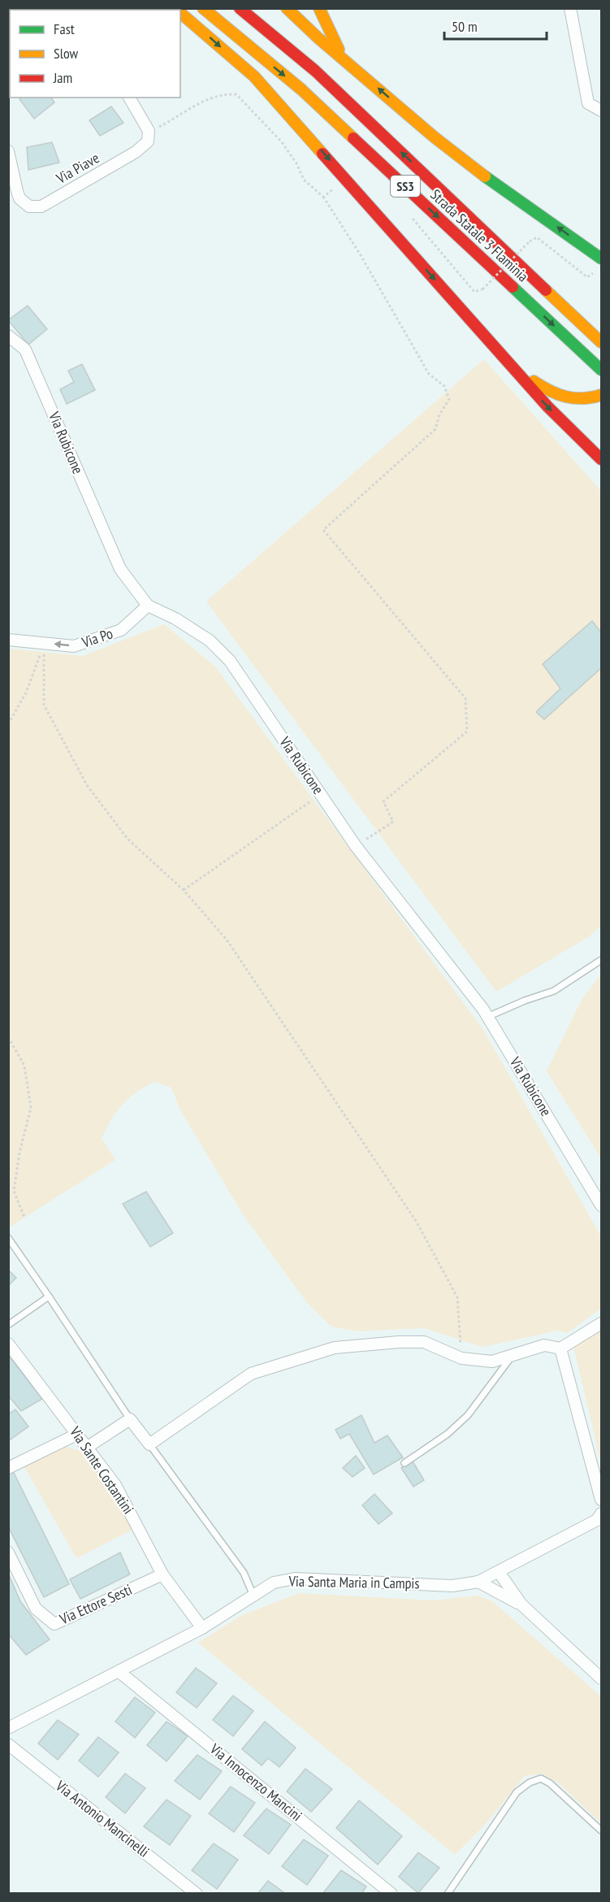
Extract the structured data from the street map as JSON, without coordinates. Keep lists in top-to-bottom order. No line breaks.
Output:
{"streets":{"highway":["SS3","Strada Statale 3 Flaminia"],"street":["Via Piave","Via Rubicone","Via Po","Via Sante Costantini","Via Santa Maria in Campis","Via Ettore Sesti","Via Innocenzo Mancini","Via Antonio Mancinelli"]},"crossings":[["Via Rubicone","Via Po"],["Via Sante Costantini","Via Santa Maria in Campis"],["Via Sante Costantini","Via Ettore Sesti"],["Via Santa Maria in Campis","Via Innocenzo Mancini"]],"one_way":["Via Po"],"legend":["Fast","Slow","Jam"],"scale_bar":"50 m"}
